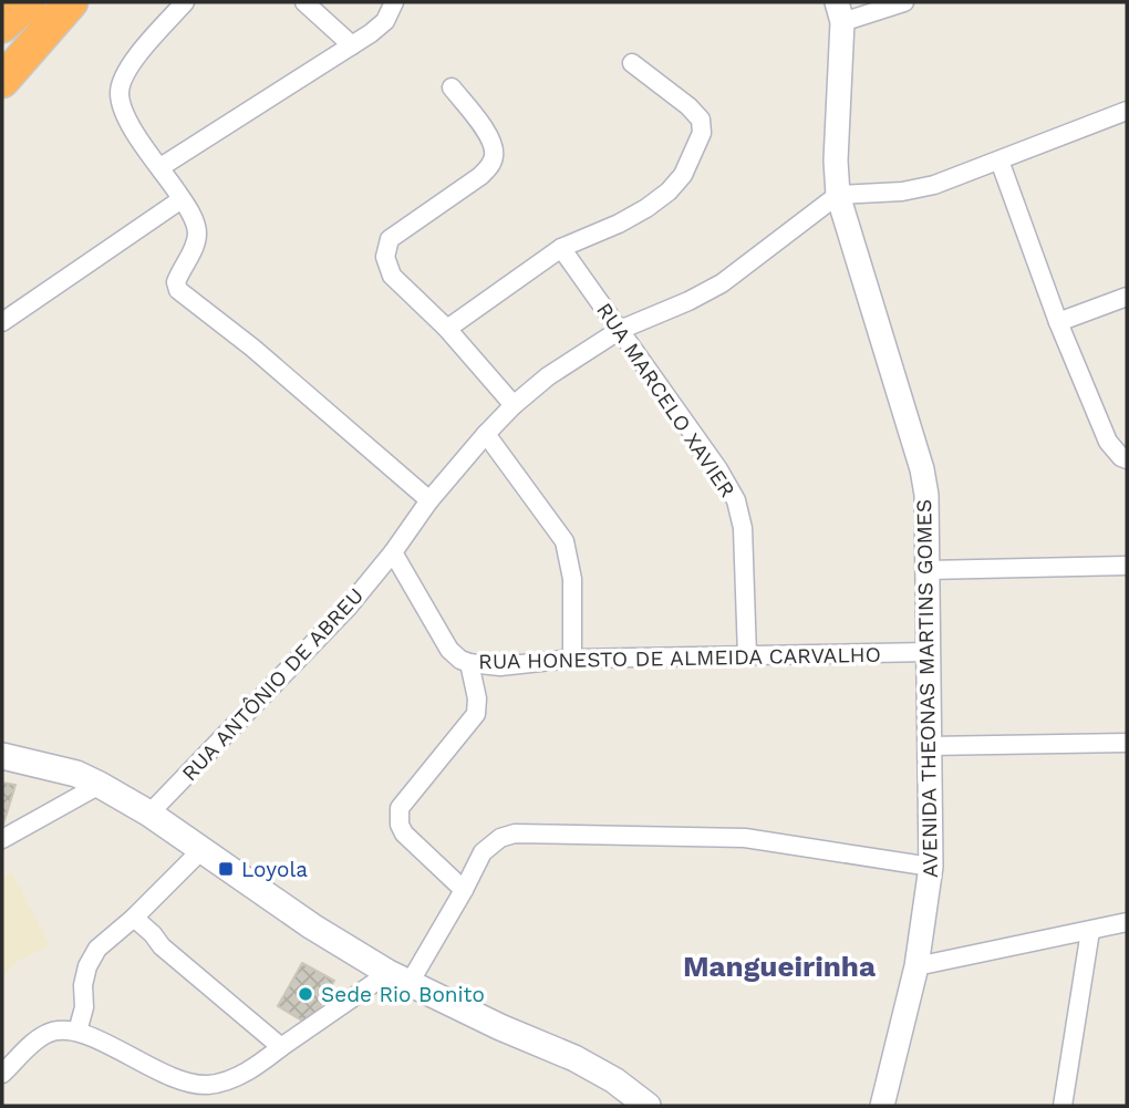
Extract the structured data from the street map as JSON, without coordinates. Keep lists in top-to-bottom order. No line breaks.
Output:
{"streets":{"street":["RUA MARCELO XAVIER","RUA HONESTO DE ALMEIDA CARVALHO","RUA ANTÔNIO DE ABREU","AVENIDA THEONAS MARTINS GOMES"]},"crossings":[["RUA MARCELO XAVIER","RUA HONESTO DE ALMEIDA CARVALHO"],["RUA MARCELO XAVIER","RUA ANTÔNIO DE ABREU"],["RUA HONESTO DE ALMEIDA CARVALHO","RUA ANTÔNIO DE ABREU"],["RUA HONESTO DE ALMEIDA CARVALHO","AVENIDA THEONAS MARTINS GOMES"],["RUA ANTÔNIO DE ABREU","AVENIDA THEONAS MARTINS GOMES"]],"districts":["Mangueirinha"],"places":{"transit":["Loyola"],"other":["Sede Rio Bonito"]}}
